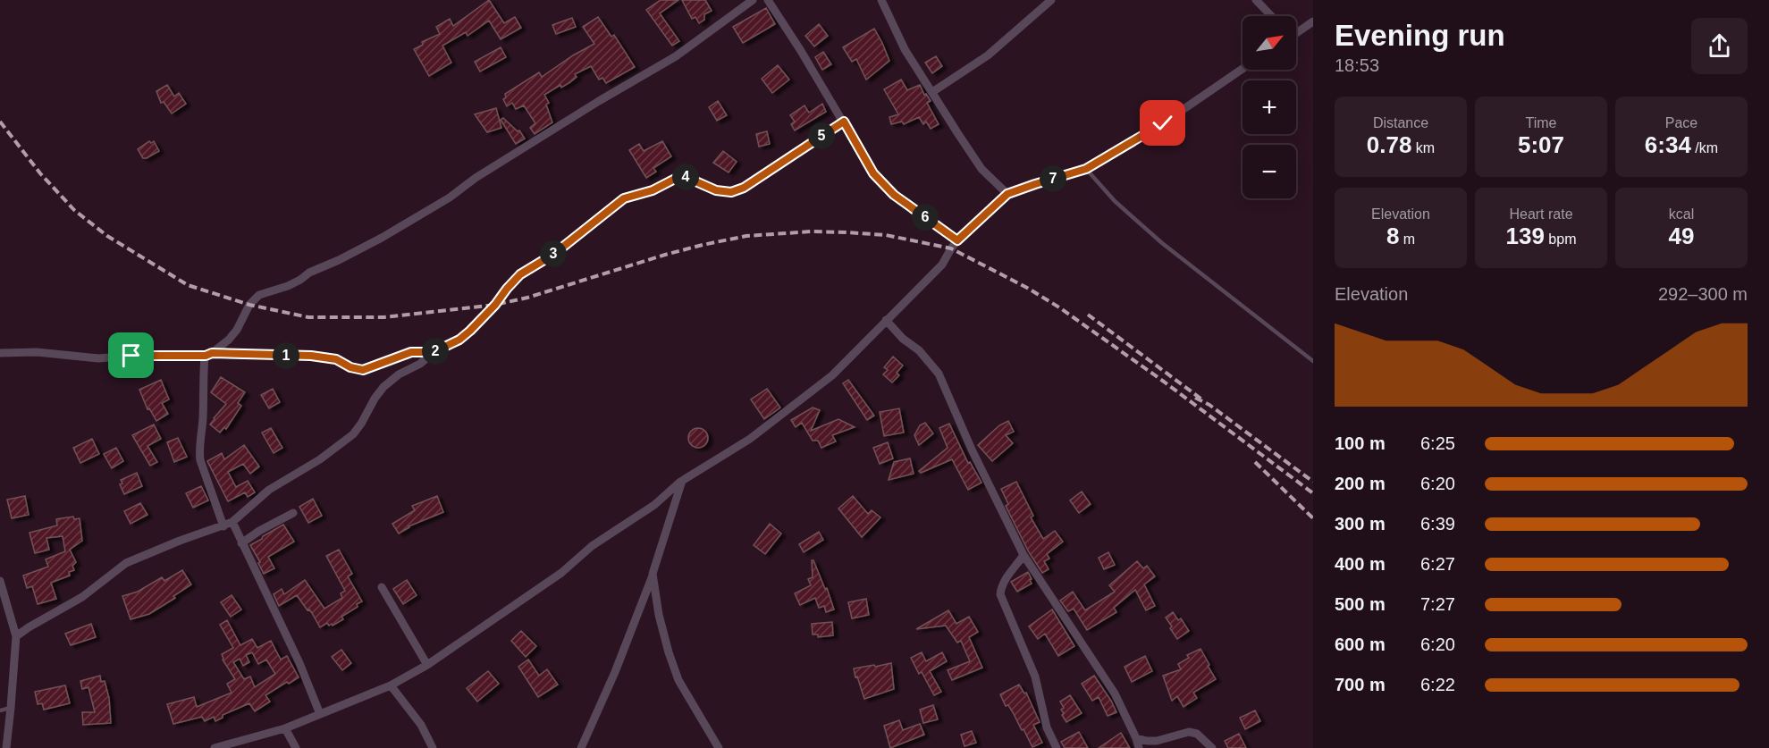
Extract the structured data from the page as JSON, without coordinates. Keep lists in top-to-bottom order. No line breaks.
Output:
{"north":"top right","page":{"heading":["Evening run","18:53"],"map_buttons":["+","−"],"stats":[["Distance","0.78 km"],["Time","5:07"],["Pace","6:34 /km"],["Elevation","8 m"],["Heart rate","139 bpm"],["kcal","49"]],"pins":["5","4","7","6","3","2","1"],"chart":["Elevation","292–300 m"],"list":[{"name":"100 m","note":"6:25"},{"name":"200 m","note":"6:20"},{"name":"300 m","note":"6:39"},{"name":"400 m","note":"6:27"},{"name":"500 m","note":"7:27"},{"name":"600 m","note":"6:20"},{"name":"700 m","note":"6:22"}]}}
